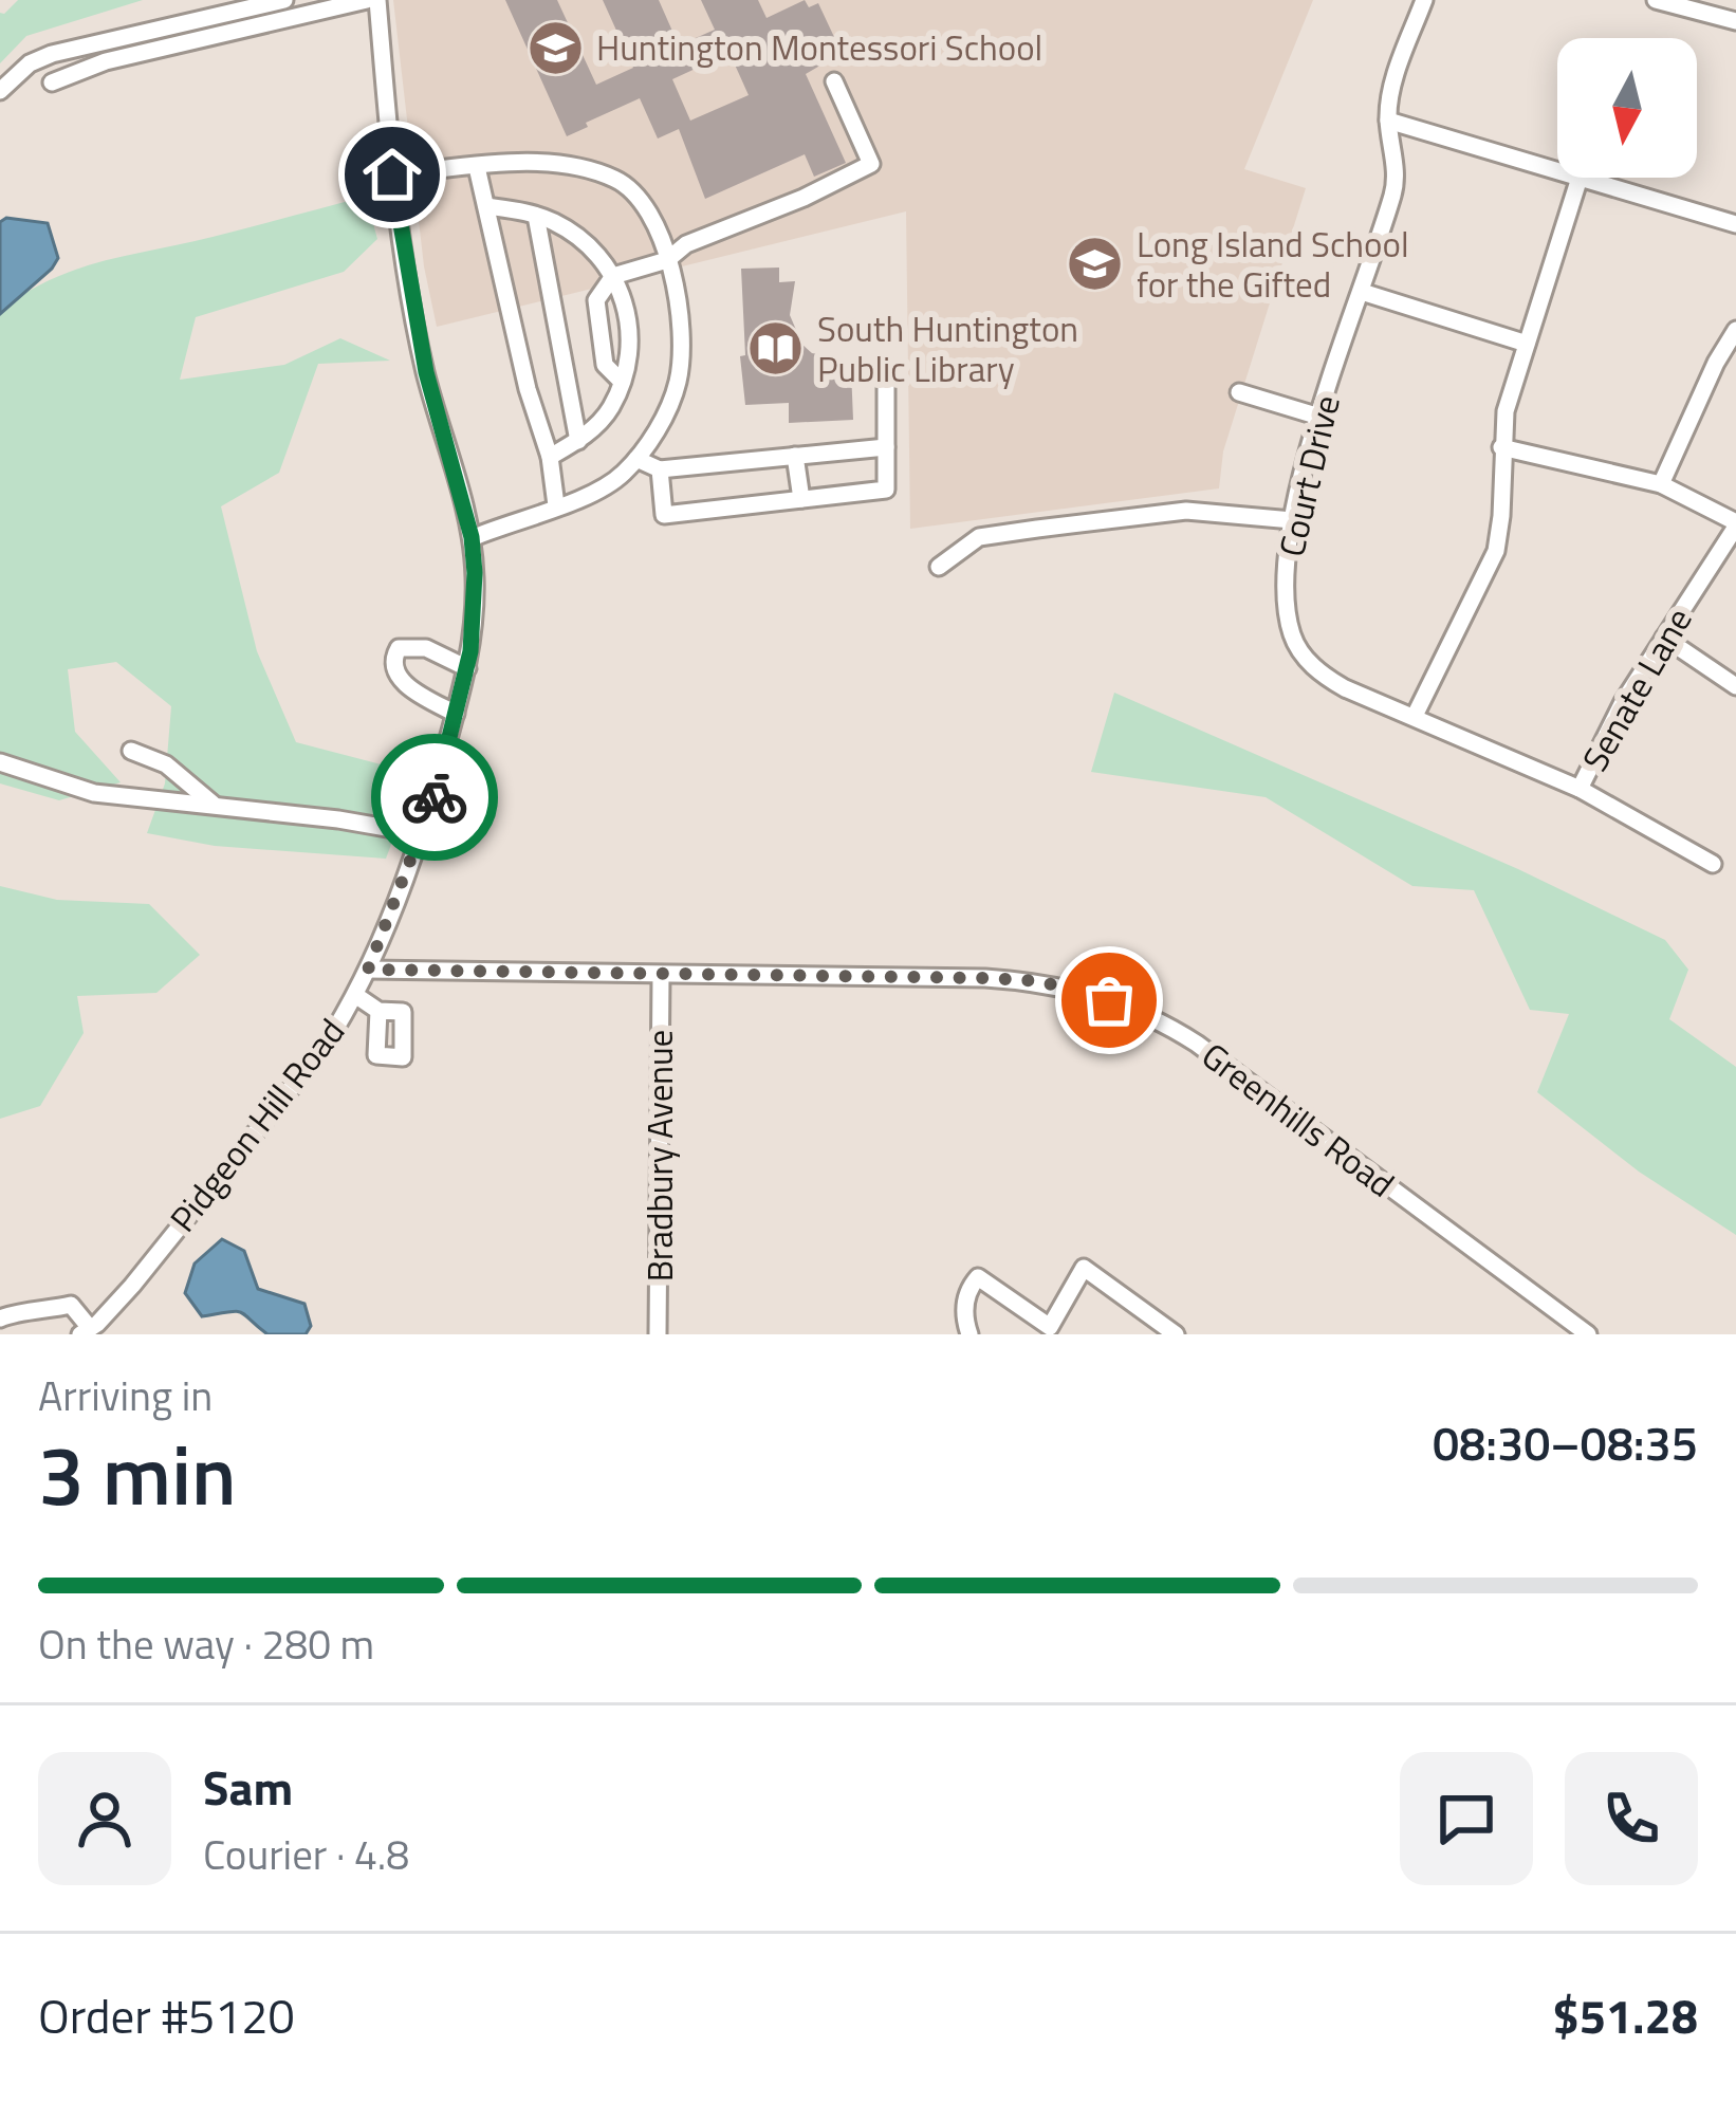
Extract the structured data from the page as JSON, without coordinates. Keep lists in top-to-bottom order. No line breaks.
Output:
{"streets":{"street":["Court Drive","Senate Lane","Greenhills Road","Pidgeon Hill Road","Bradbury Avenue"]},"crossings":[["Court Drive","Senate Lane"],["Greenhills Road","Pidgeon Hill Road"],["Greenhills Road","Bradbury Avenue"]],"places":{"school or university":["Huntington Montessori School","Long Island School for the Gifted"],"library":["South Huntington Public Library"]},"north":"bottom","page":{"heading":["3 min","Arriving in","08:30–08:35"],"panel":["Sam","Courier · 4.8","Order #5120","$51.28"],"bar":"On the way · 280 m"}}
